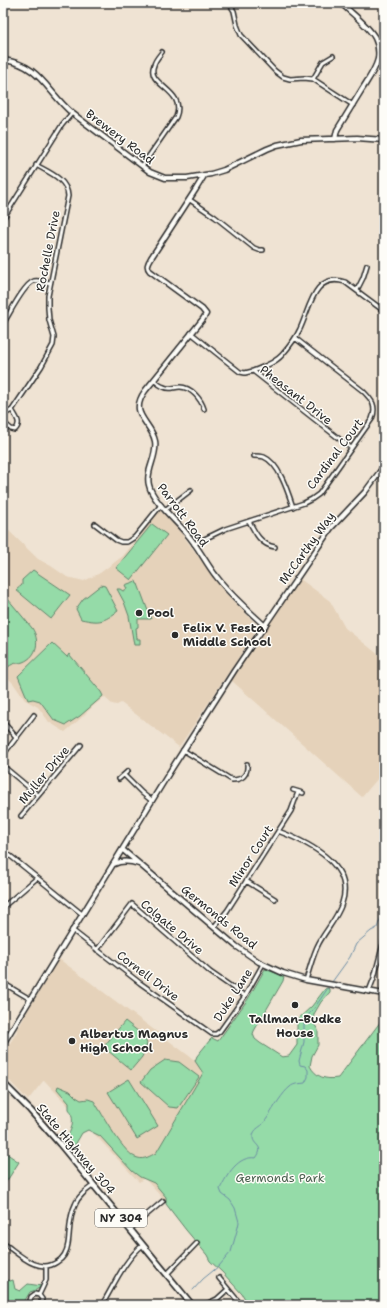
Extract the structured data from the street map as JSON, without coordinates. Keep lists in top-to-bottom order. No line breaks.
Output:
{"streets":{"main road":["State Highway 304","NY 304"],"street":["Brewery Road","Rochelle Drive","Pheasant Drive","Cardinal Court","Parrott Road","McCarthy Way","Muller Drive","Minor Court","Germonds Road","Colgate Drive","Cornell Drive","Duke Lane"]},"crossings":[["Brewery Road","Parrott Road"],["Pheasant Drive","Cardinal Court"],["Pheasant Drive","Parrott Road"],["Cardinal Court","Parrott Road"],["Parrott Road","McCarthy Way"],["Minor Court","Germonds Road"],["Germonds Road","Duke Lane"],["Colgate Drive","Cornell Drive"],["Colgate Drive","Duke Lane"],["Cornell Drive","Duke Lane"]],"parks":["Germonds Park"],"places":["Pool","Felix V. Festa Middle School","Tallman-Budke House","Albertus Magnus High School"]}
